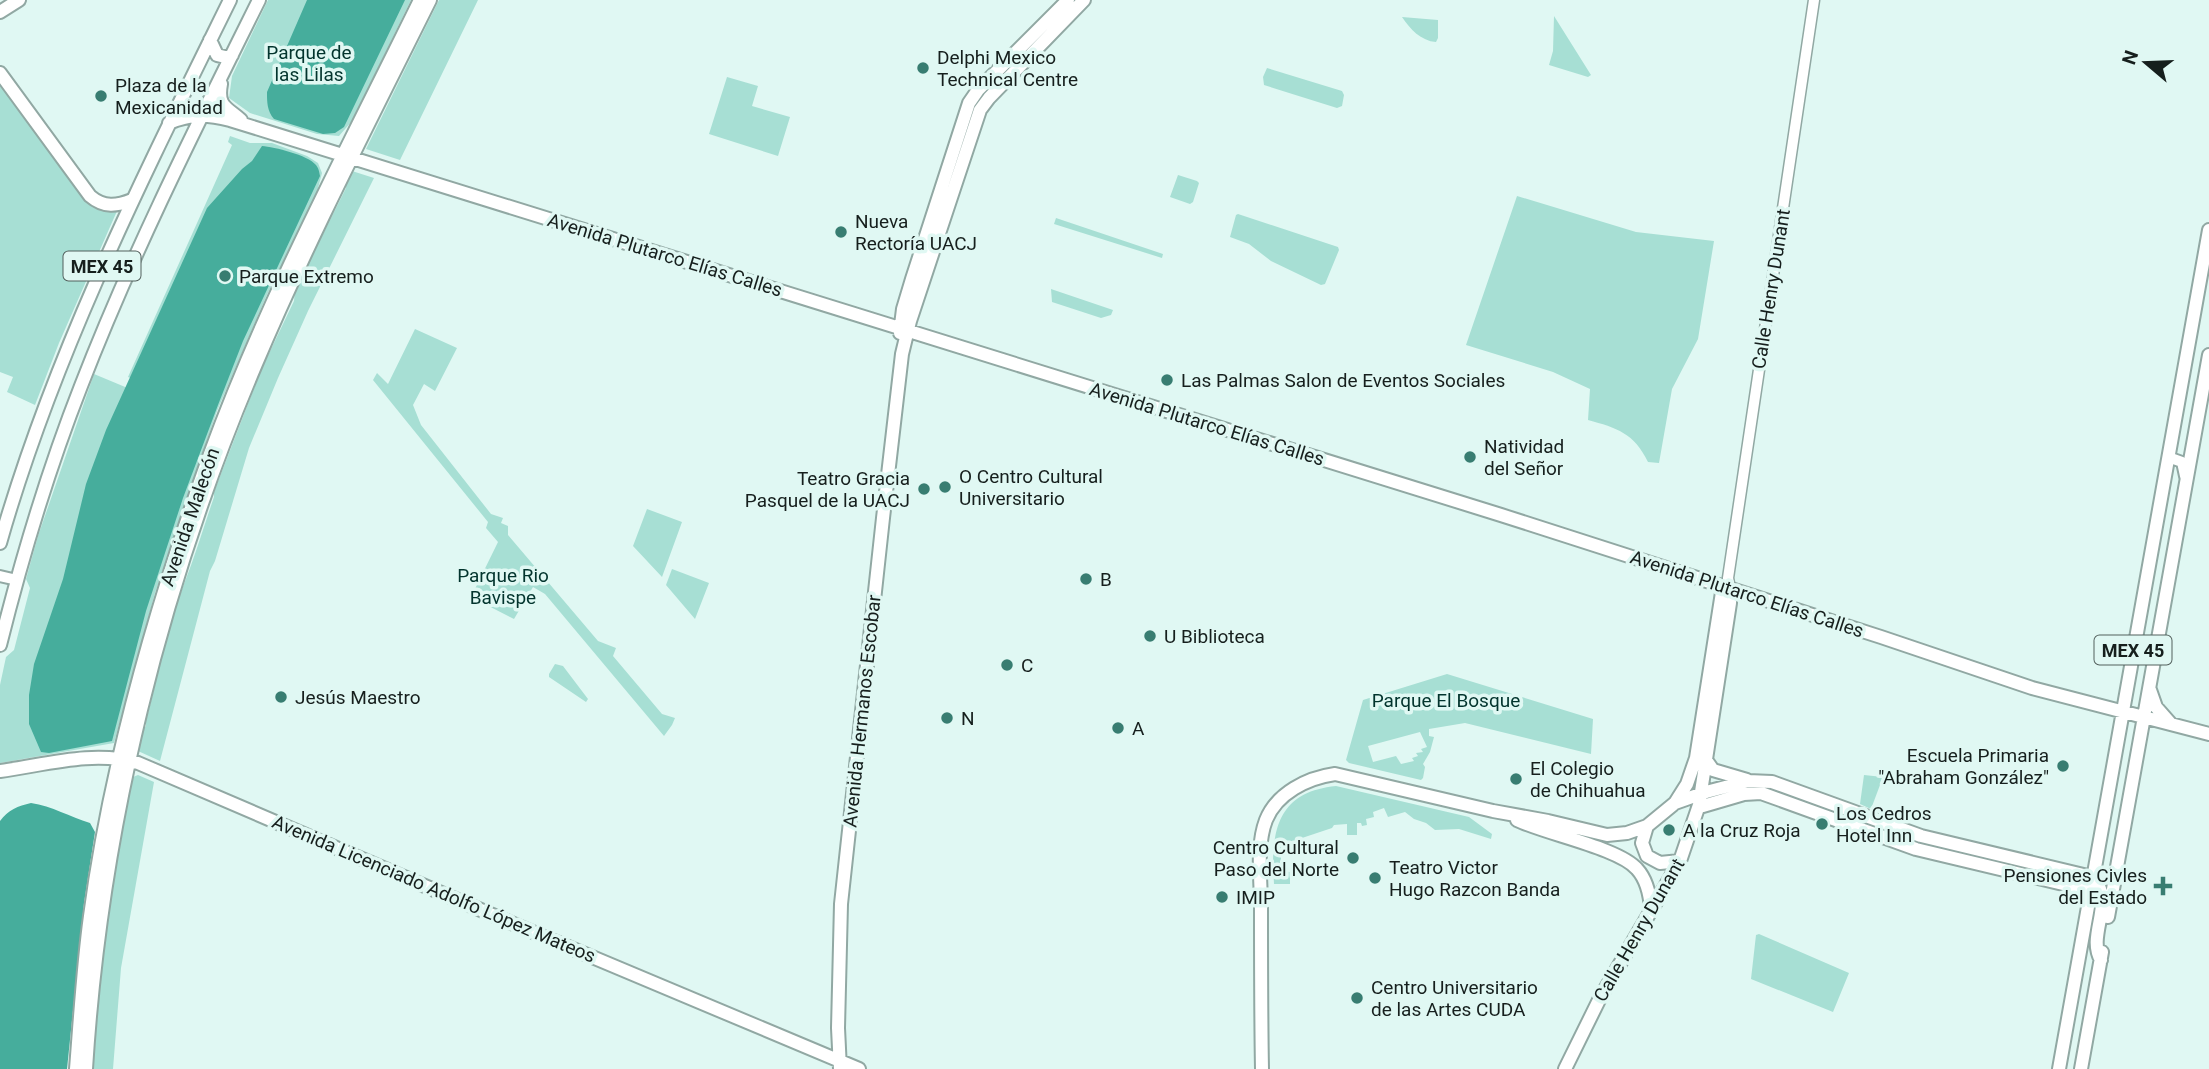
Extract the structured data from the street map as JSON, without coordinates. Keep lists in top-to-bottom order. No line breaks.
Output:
{"streets":{"main road":["Avenida Plutarco Elías Calles","MEX 45","Calle Henry Dunant","Avenida Malecón","Avenida Hermanos Escobar","Avenida Licenciado Adolfo López Mateos"]},"crossings":[["Avenida Plutarco Elías Calles","MEX 45"],["Avenida Plutarco Elías Calles","Calle Henry Dunant"],["Avenida Plutarco Elías Calles","Avenida Malecón"],["Avenida Plutarco Elías Calles","Avenida Hermanos Escobar"],["Avenida Malecón","Avenida Licenciado Adolfo López Mateos"],["Avenida Hermanos Escobar","Avenida Licenciado Adolfo López Mateos"]],"parks":["Parque de las Lilas","Parque Rio Bavispe","Parque El Bosque"],"places":{"other":["Delphi Mexico Technical Centre","Plaza de la Mexicanidad","Nueva Rectoría UACJ","Parque Extremo","Las Palmas Salon de Eventos Sociales","Natividad del Señor","O Centro Cultural Universitario","Teatro Gracia Pasquel de la UACJ","B","U Biblioteca","C","Jesús Maestro","N","A","Escuela Primaria \"Abraham González\"","El Colegio de Chihuahua","Los Cedros Hotel Inn","A la Cruz Roja","Centro Cultural Paso del Norte","Teatro Victor Hugo Razcon Banda","IMIP","Centro Universitario de las Artes CUDA"],"health":["Pensiones Civles del Estado"]},"north":"left"}
